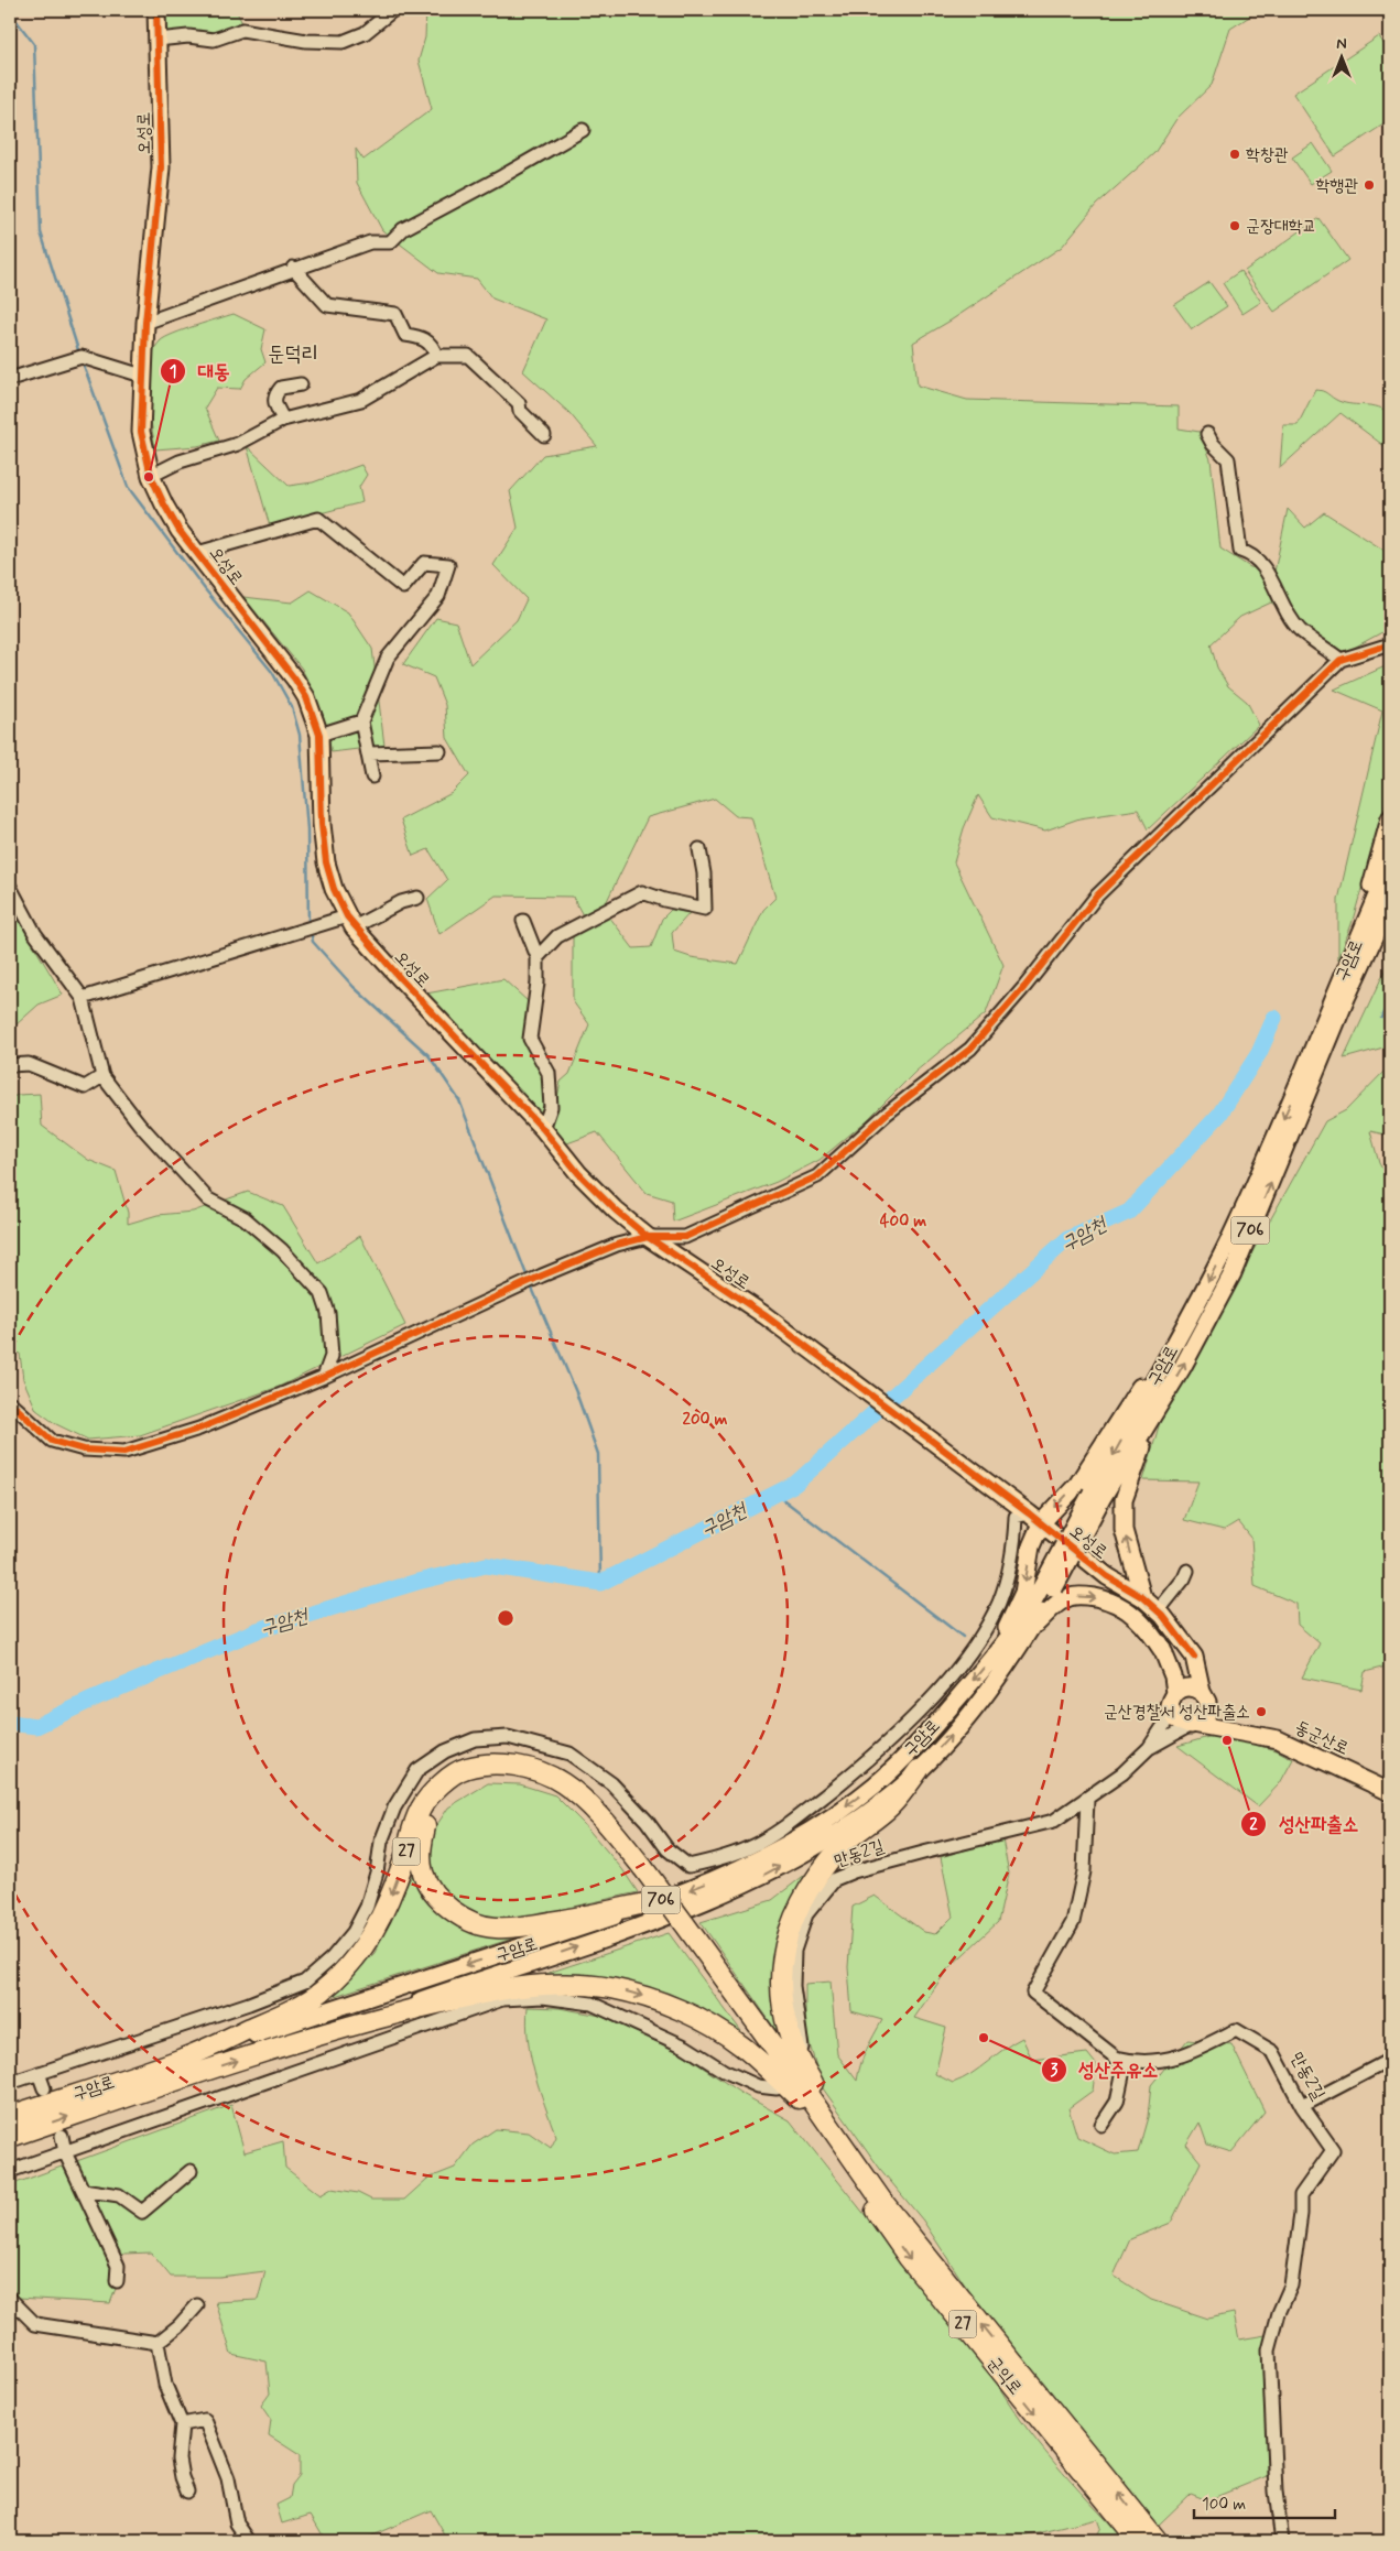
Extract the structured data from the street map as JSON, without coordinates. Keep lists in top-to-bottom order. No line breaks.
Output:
{"streets":{"highway":["구암로","27","군익로"],"main road":["오성로","706","동군산로"],"street":["만동2길"]},"crossings":[["구암로","706"],["구암로","27"],["27","군익로"]],"districts":["둔덕리"],"water":["구암천"],"places":["학창관","학행관","군장대학교","대동","군산경찰서 성산파출소","성산파출소","성산주유소"],"scale_bar":"100 m","north":"top","rings":["400 m","200 m"]}
